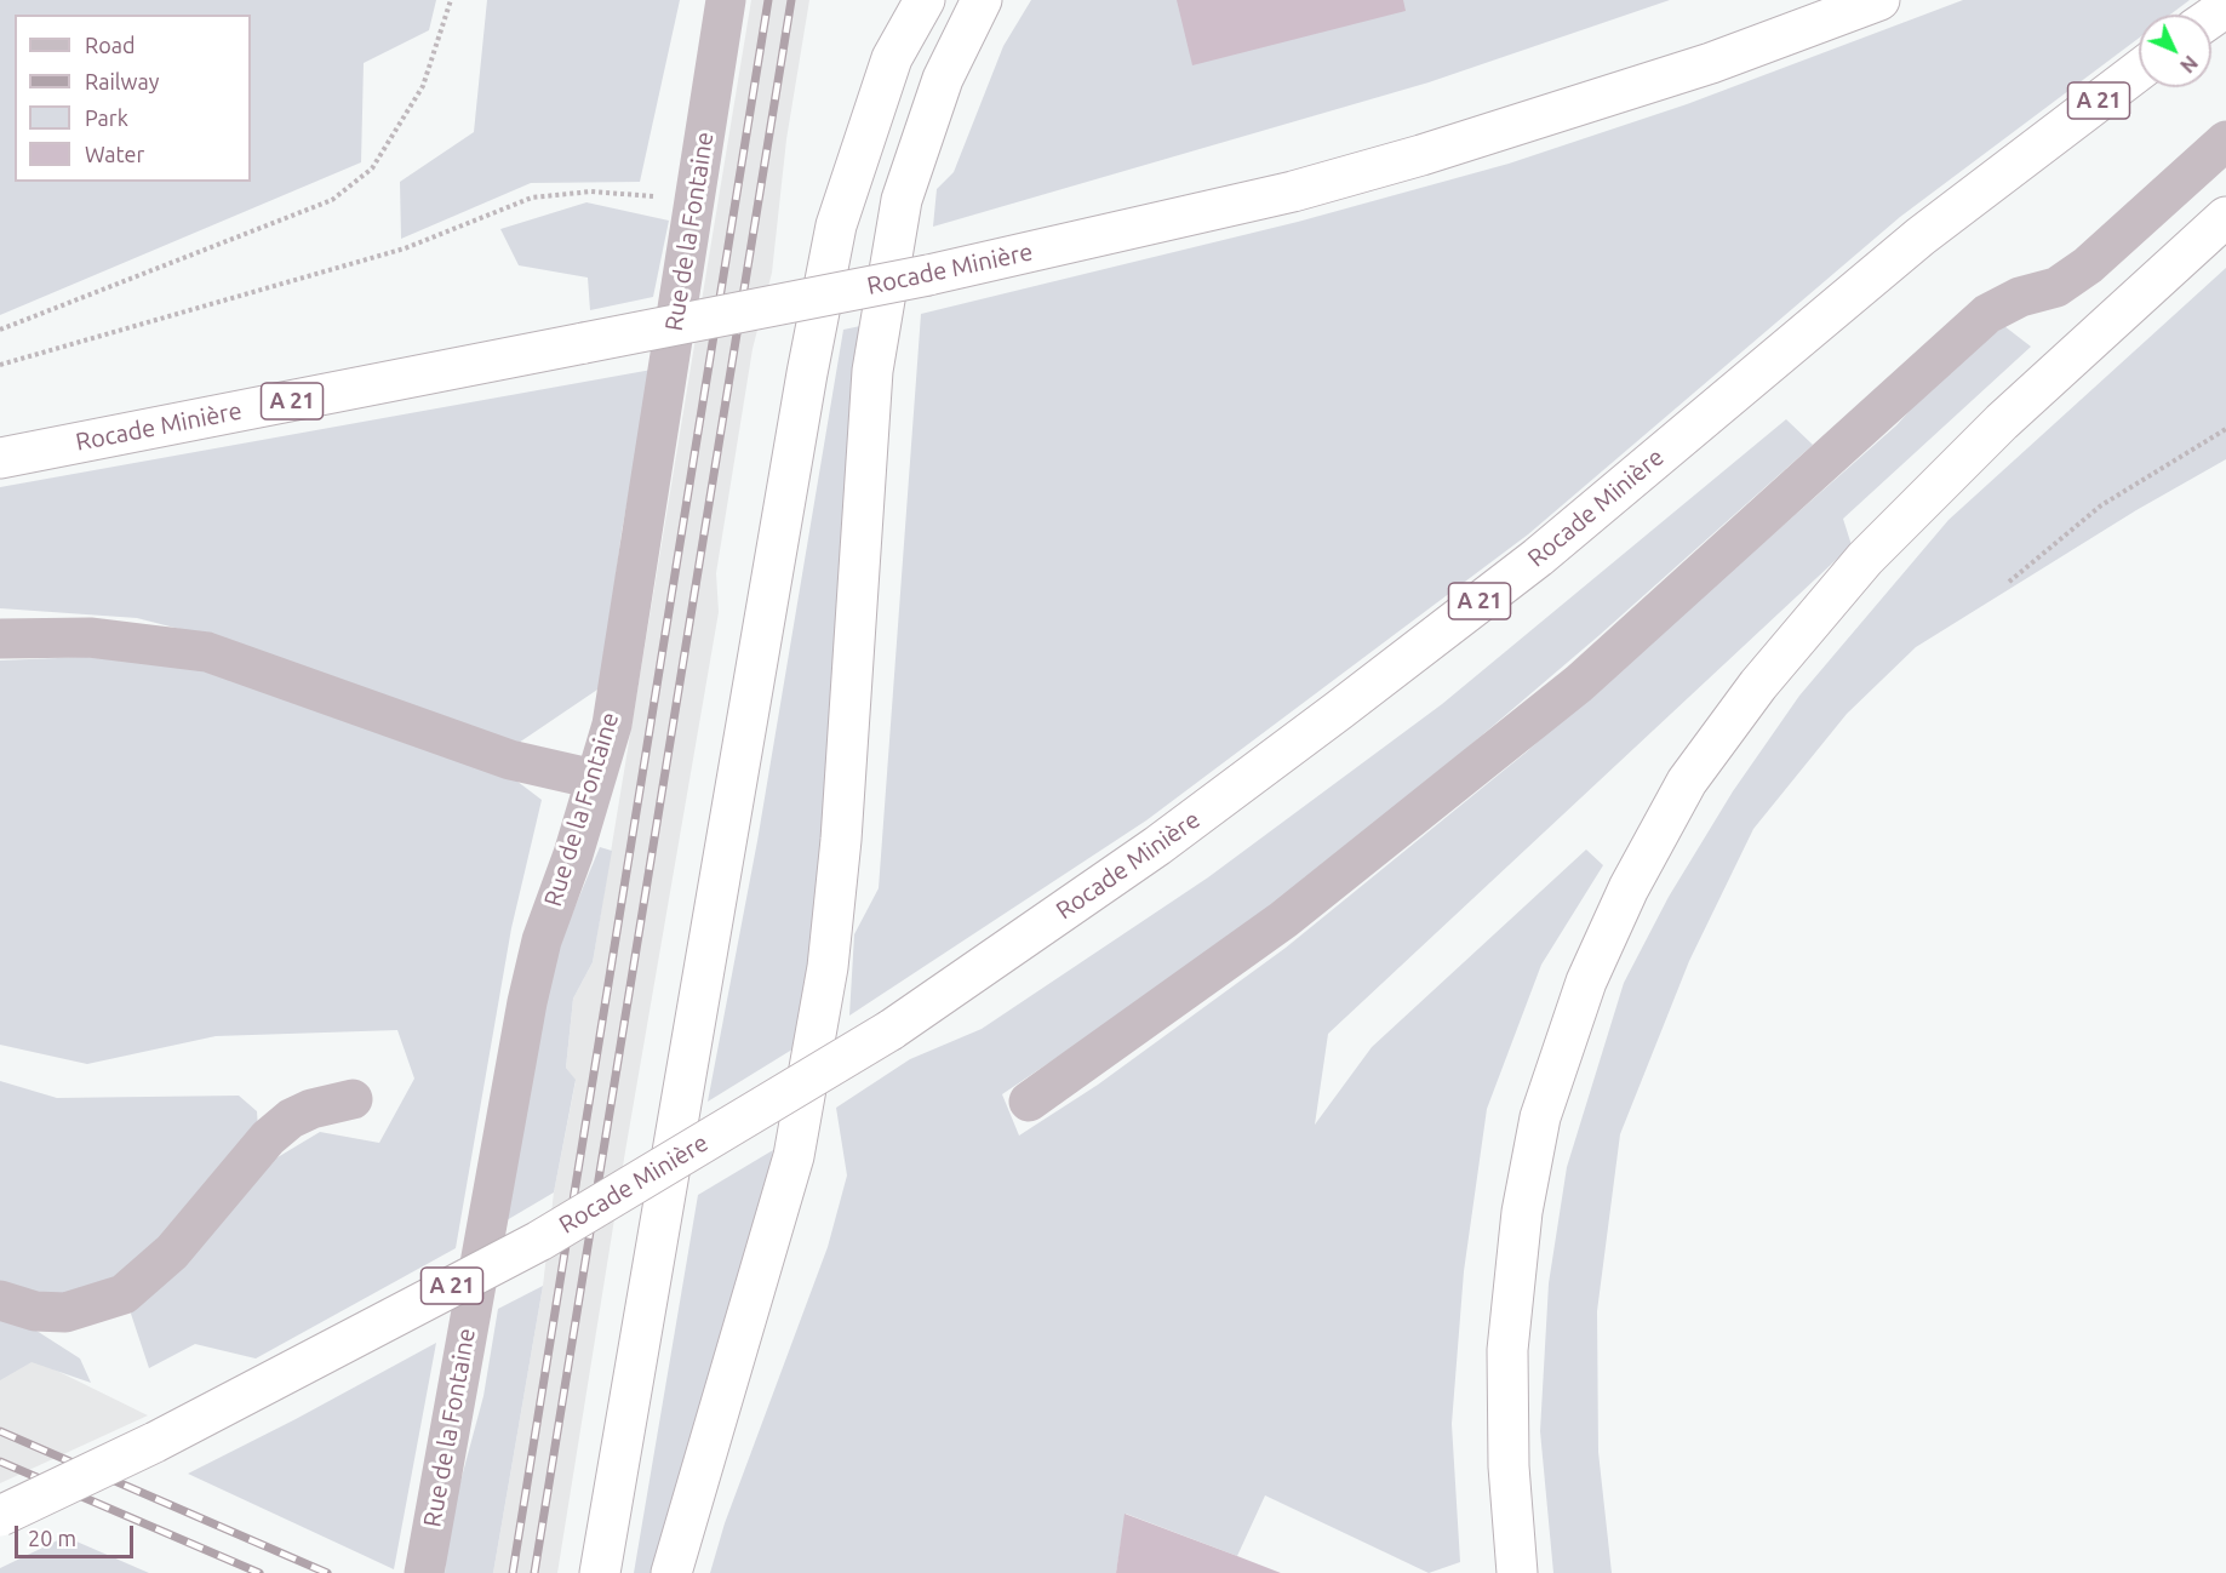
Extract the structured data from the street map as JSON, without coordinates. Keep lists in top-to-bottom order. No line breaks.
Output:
{"streets":{"highway":["A 21","Rocade Minière"],"lane":["Rue de la Fontaine"]},"legend":["Road","Railway","Park","Water"],"scale_bar":"20 m","north":"bottom right"}
